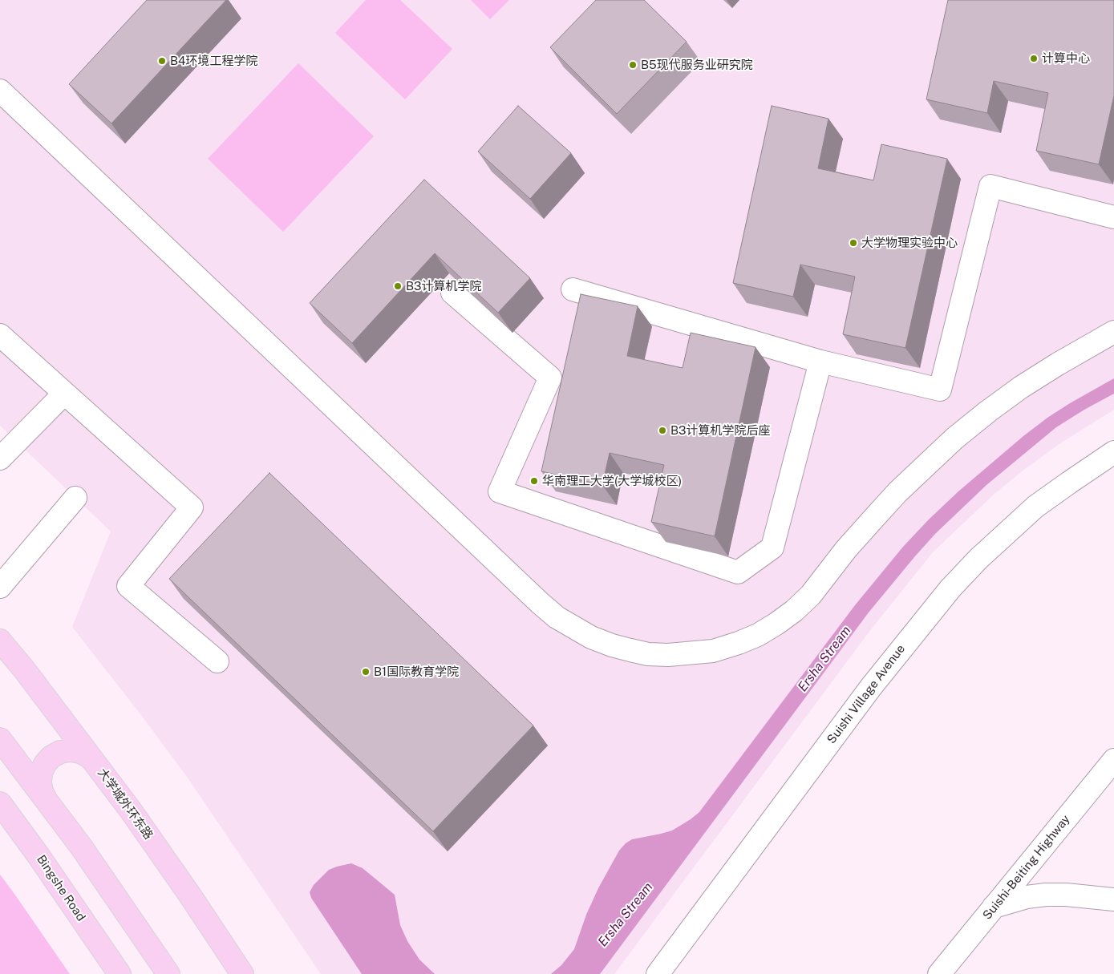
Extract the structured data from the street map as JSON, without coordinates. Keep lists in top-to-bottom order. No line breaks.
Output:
{"streets":{"main road":["大学城外环东路","Bingshe Road"],"street":["Suishi Village Avenue","Suishi-Beiting Highway"]},"water":["Ersha Stream"],"places":["计算中心","B4环境工程学院","B5现代服务业研究院","大学物理实验中心","B3计算机学院","B3计算机学院后座","华南理工大学(大学城校区)","B1国际教育学院"]}
